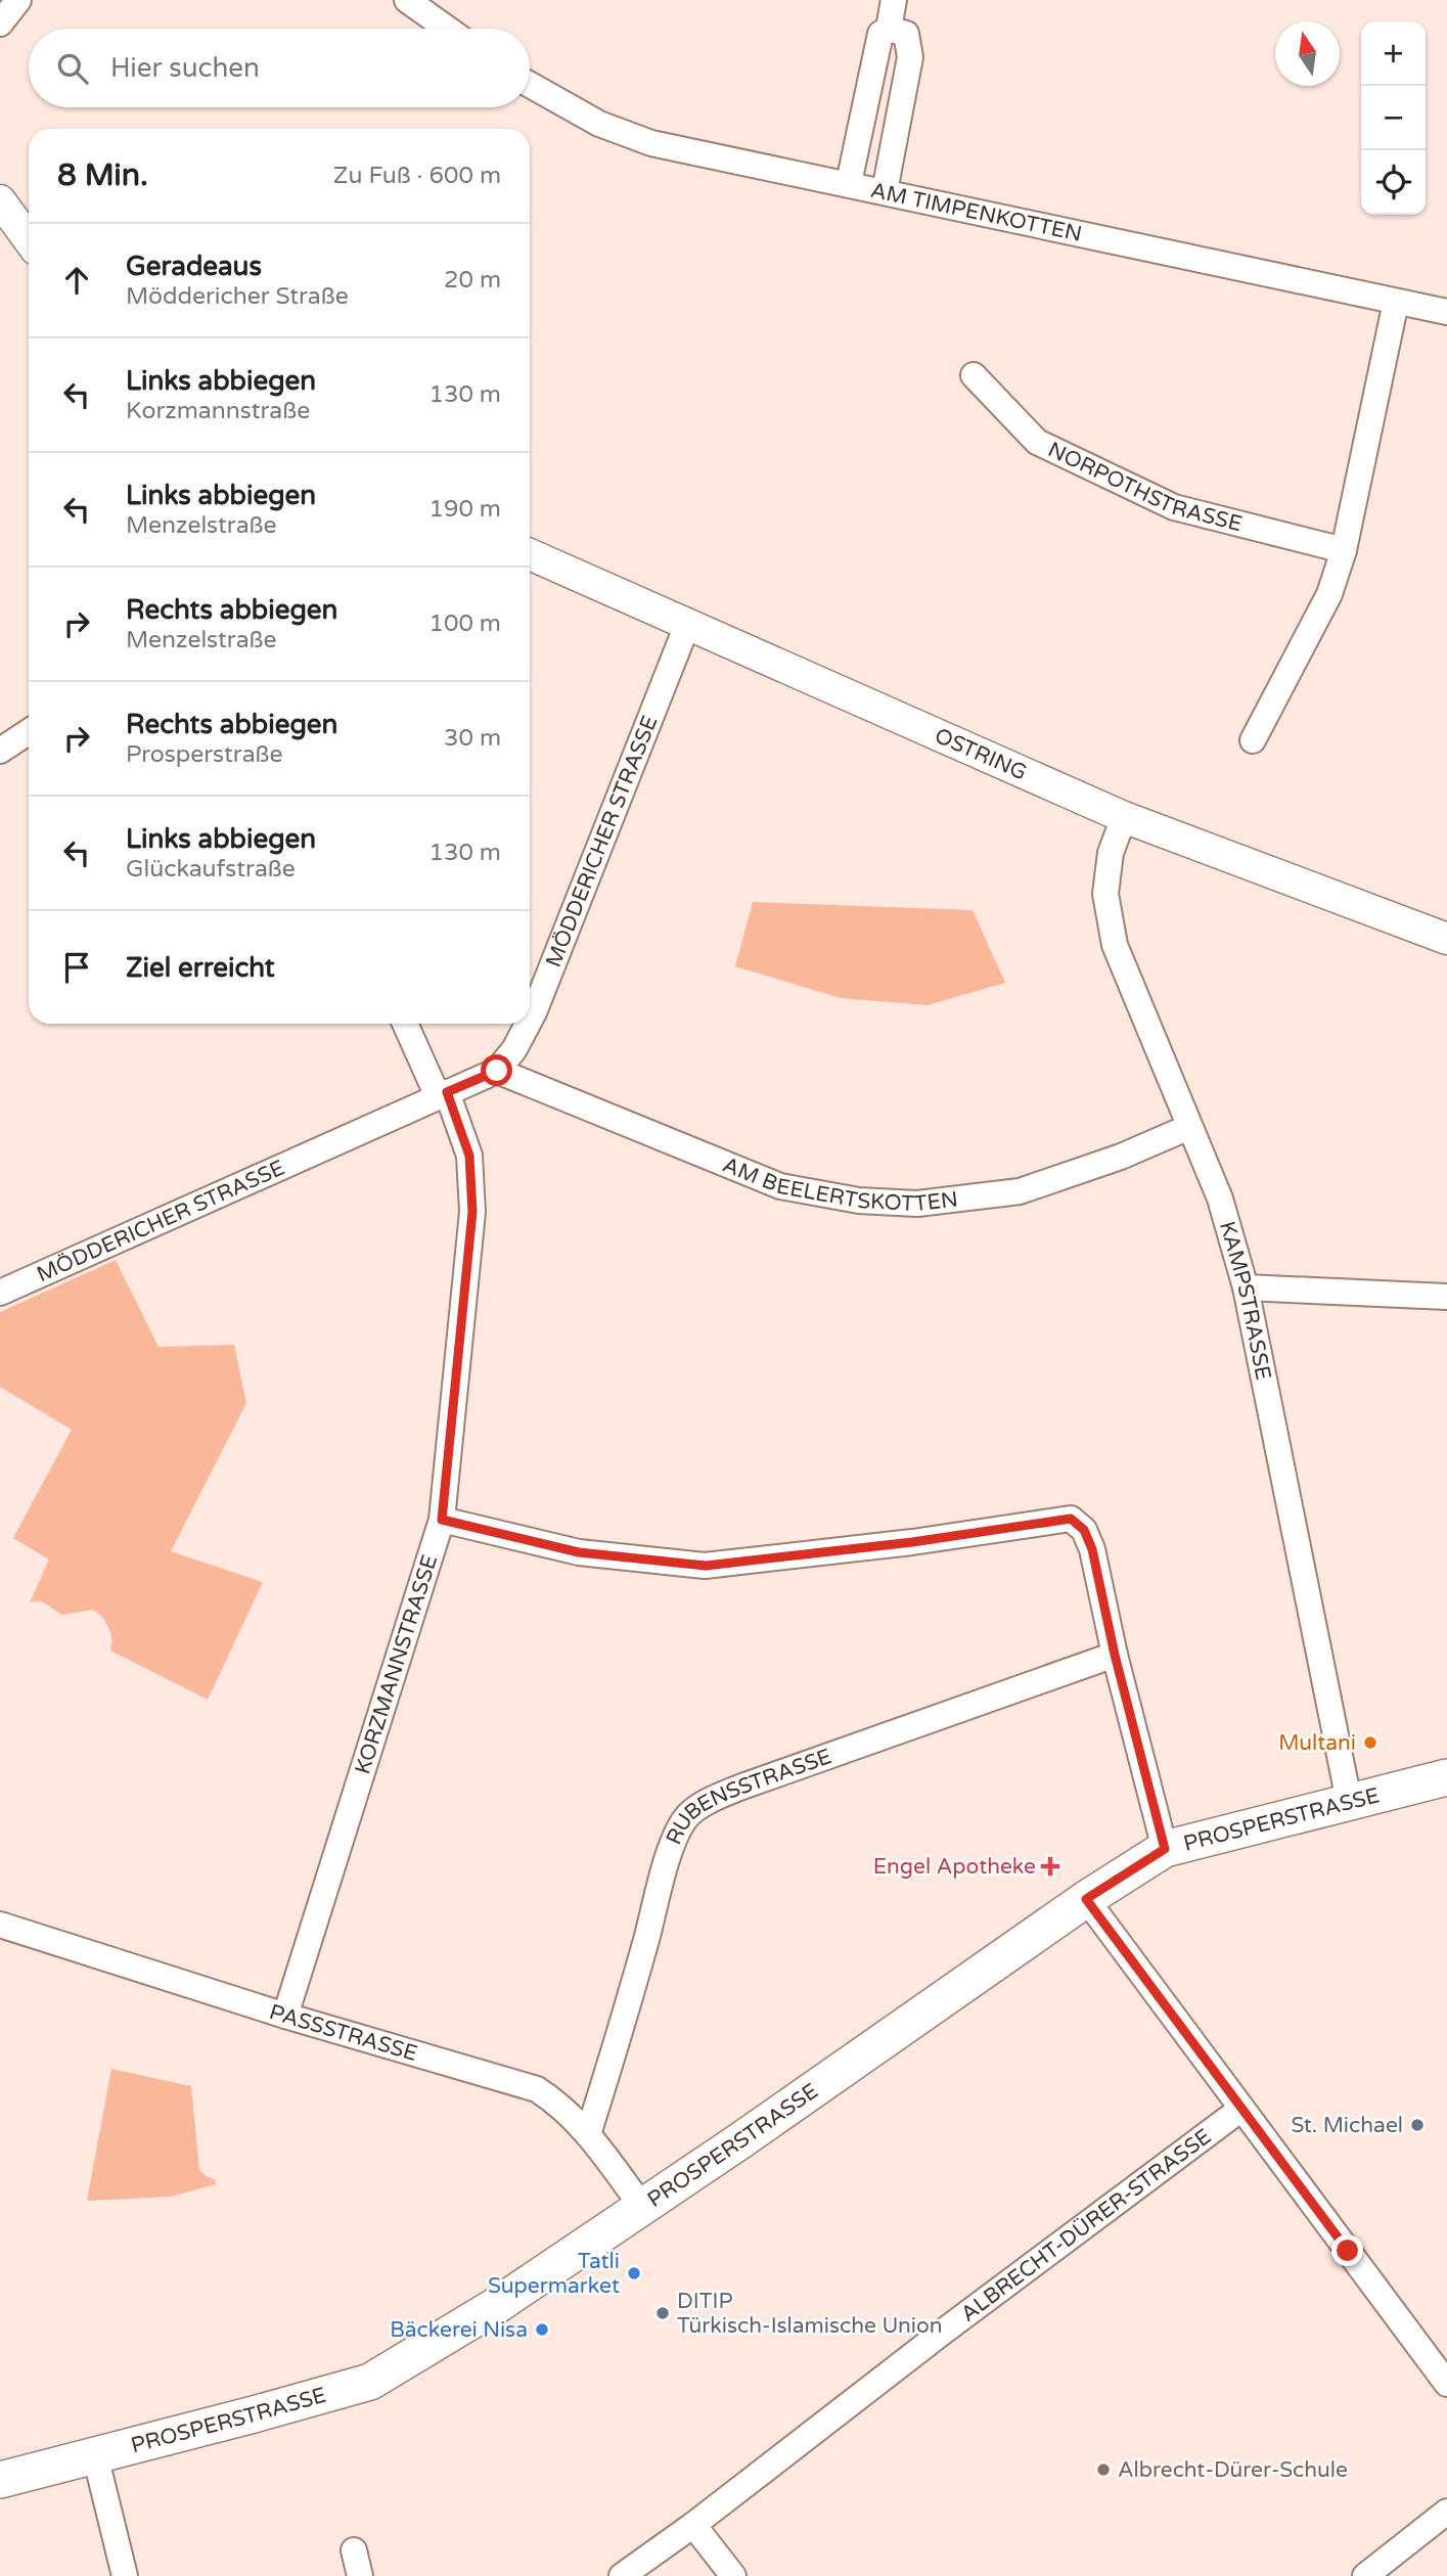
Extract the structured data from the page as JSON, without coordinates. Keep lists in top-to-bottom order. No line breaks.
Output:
{"streets":{"main road":["PROSPERSTRASSE"],"street":["AM TIMPENKOTTEN","NORPOTHSTRASSE","OSTRING","MÖDDERICHER STRASSE","AM BEELERTSKOTTEN","KAMPSTRASSE","KORZMANNSTRASSE","RUBENSSTRASSE","PASSSTRASSE","ALBRECHT-DÜRER-STRASSE"]},"crossings":[["OSTRING","MÖDDERICHER STRASSE"],["OSTRING","KAMPSTRASSE"],["MÖDDERICHER STRASSE","AM BEELERTSKOTTEN"],["MÖDDERICHER STRASSE","KORZMANNSTRASSE"],["AM BEELERTSKOTTEN","KAMPSTRASSE"],["KAMPSTRASSE","PROSPERSTRASSE"],["KORZMANNSTRASSE","PASSSTRASSE"],["RUBENSSTRASSE","PASSSTRASSE"],["PROSPERSTRASSE","PASSSTRASSE"]],"places":{"other":["Multani","St. Michael","Tatli Supermarket","DITIP Türkisch-Islamische Union","Bäckerei Nisa","Albrecht-Dürer-Schule"],"health":["Engel Apotheke"]},"north":"top","page":{"map_buttons":["+","−"],"search":"Hier suchen","heading":["8 Min.","Zu Fuß · 600 m"],"list":[["Geradeaus","Möddericher Straße","20 m"],["Links abbiegen","Korzmannstraße","130 m"],["Links abbiegen","Menzelstraße","190 m"],["Rechts abbiegen","Menzelstraße","100 m"],["Rechts abbiegen","Prosperstraße","30 m"],["Links abbiegen","Glückaufstraße","130 m"],"Ziel erreicht"]}}
